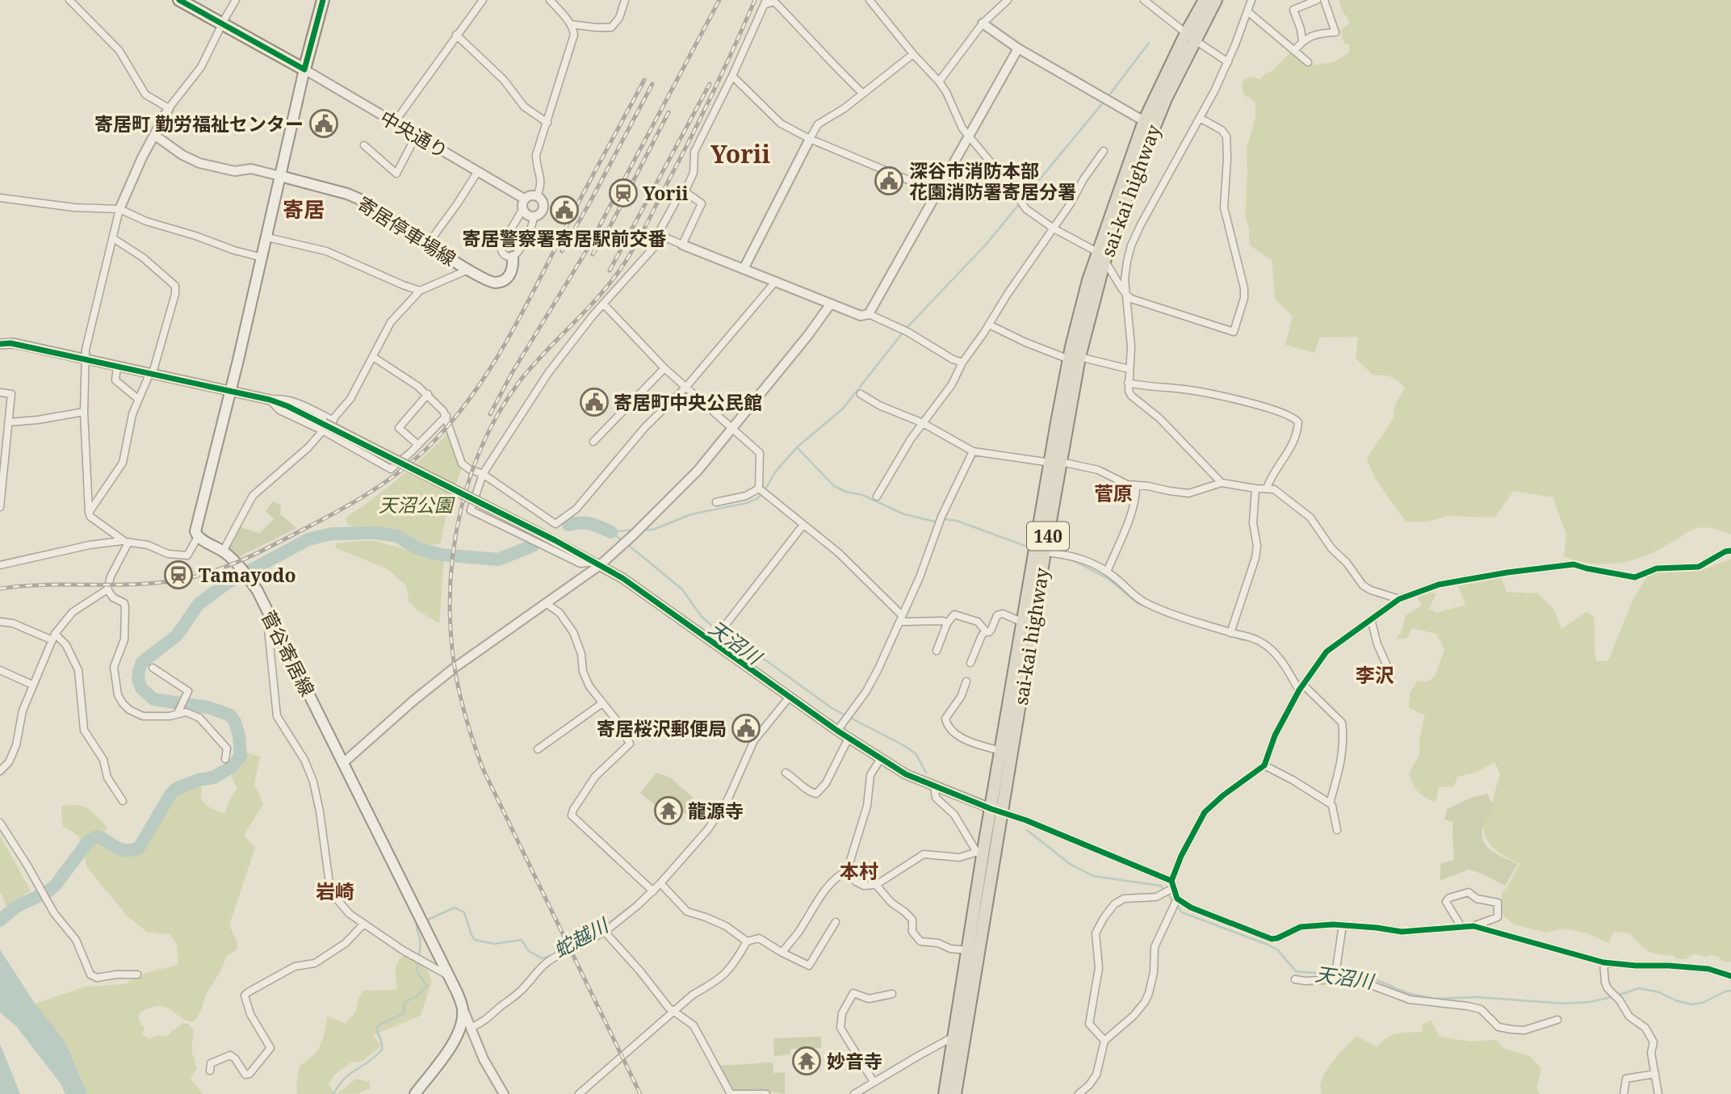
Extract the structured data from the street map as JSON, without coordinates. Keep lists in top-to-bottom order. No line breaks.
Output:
{"streets":{"highway":["sai-kai highway","140"],"main road":["寄居停車場線","菅谷寄居線"],"street":["中央通り"]},"districts":["Yorii","寄居","菅原","李沢","本村","岩崎"],"water":["天沼川","蛇越川"],"parks":["天沼公園"],"places":{"public building":["寄居町 勤労福祉センター","深谷市消防本部 花園消防署寄居分署","寄居警察署寄居駅前交番","寄居町中央公民館","寄居桜沢郵便局"],"station":["Yorii","Tamayodo"],"temple":["龍源寺","妙音寺"]}}
